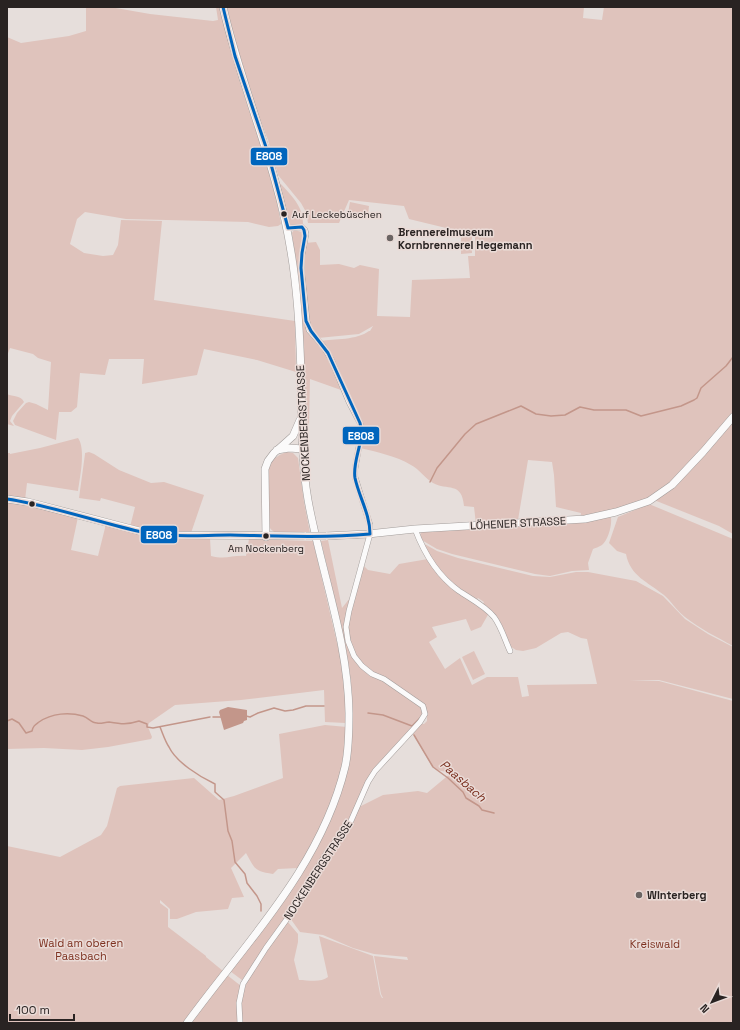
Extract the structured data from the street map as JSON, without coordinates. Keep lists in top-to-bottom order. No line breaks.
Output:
{"streets":{"main road":["NOCKENBERGSTRASSE","LÖHENER STRASSE"]},"crossings":[["NOCKENBERGSTRASSE","LÖHENER STRASSE"]],"water":["Paasbach"],"parks":["Wald am oberen Paasbach","Kreiswald"],"places":["Auf Leckebüschen","Brennereimuseum Kornbrennerei Hegemann","Am Nockenberg","Winterberg"],"lines":["transit line E808"],"scale_bar":"100 m","north":"bottom left"}
